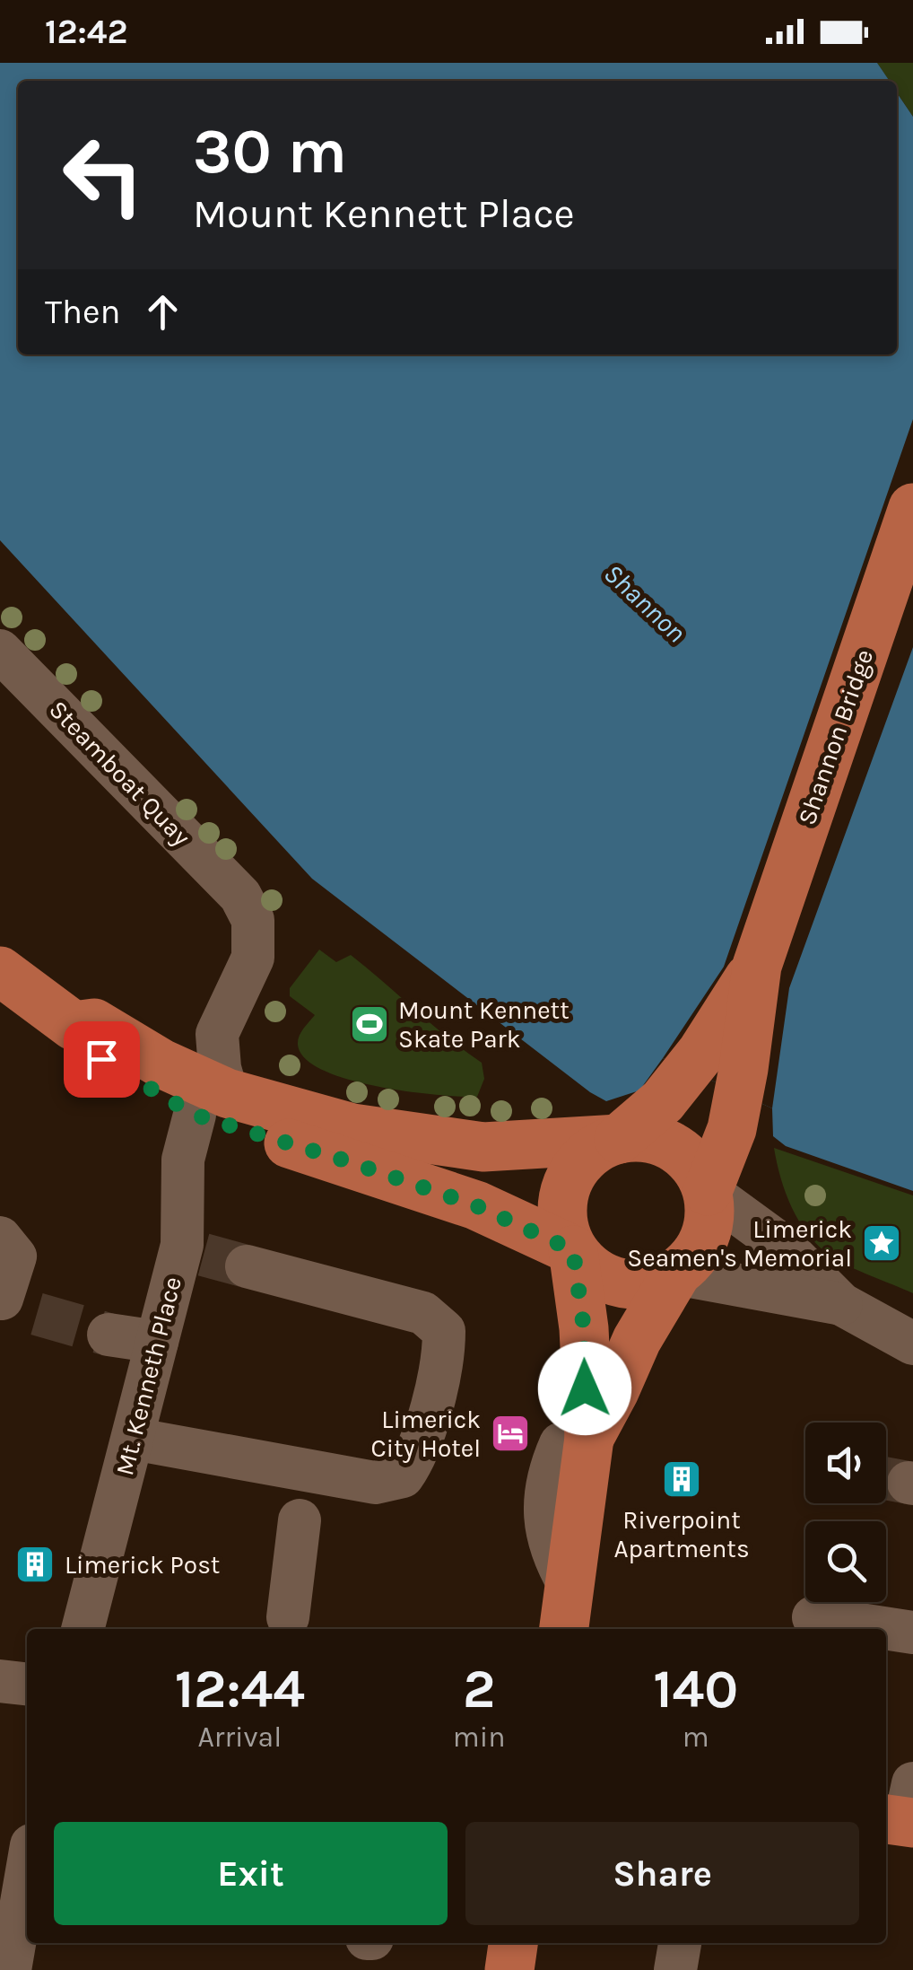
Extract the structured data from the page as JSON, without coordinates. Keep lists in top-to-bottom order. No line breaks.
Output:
{"streets":{"main road":["Shannon Bridge"],"street":["Steamboat Quay","Mt. Kenneth Place"]},"crossings":[["Steamboat Quay","Mt. Kenneth Place"]],"water":["Shannon"],"places":{"sports":["Mount Kennett Skate Park"],"place":["Limerick Seamen's Memorial"],"hotel":["Limerick City Hotel"],"building":["Riverpoint Apartments","Limerick Post"]},"page":{"status":"12:42","turn":["30 m","Mount Kennett Place"],"then":"Then","eta":["12:44","Arrival","2","min","140","m"],"buttons":["Exit","Share"]}}
